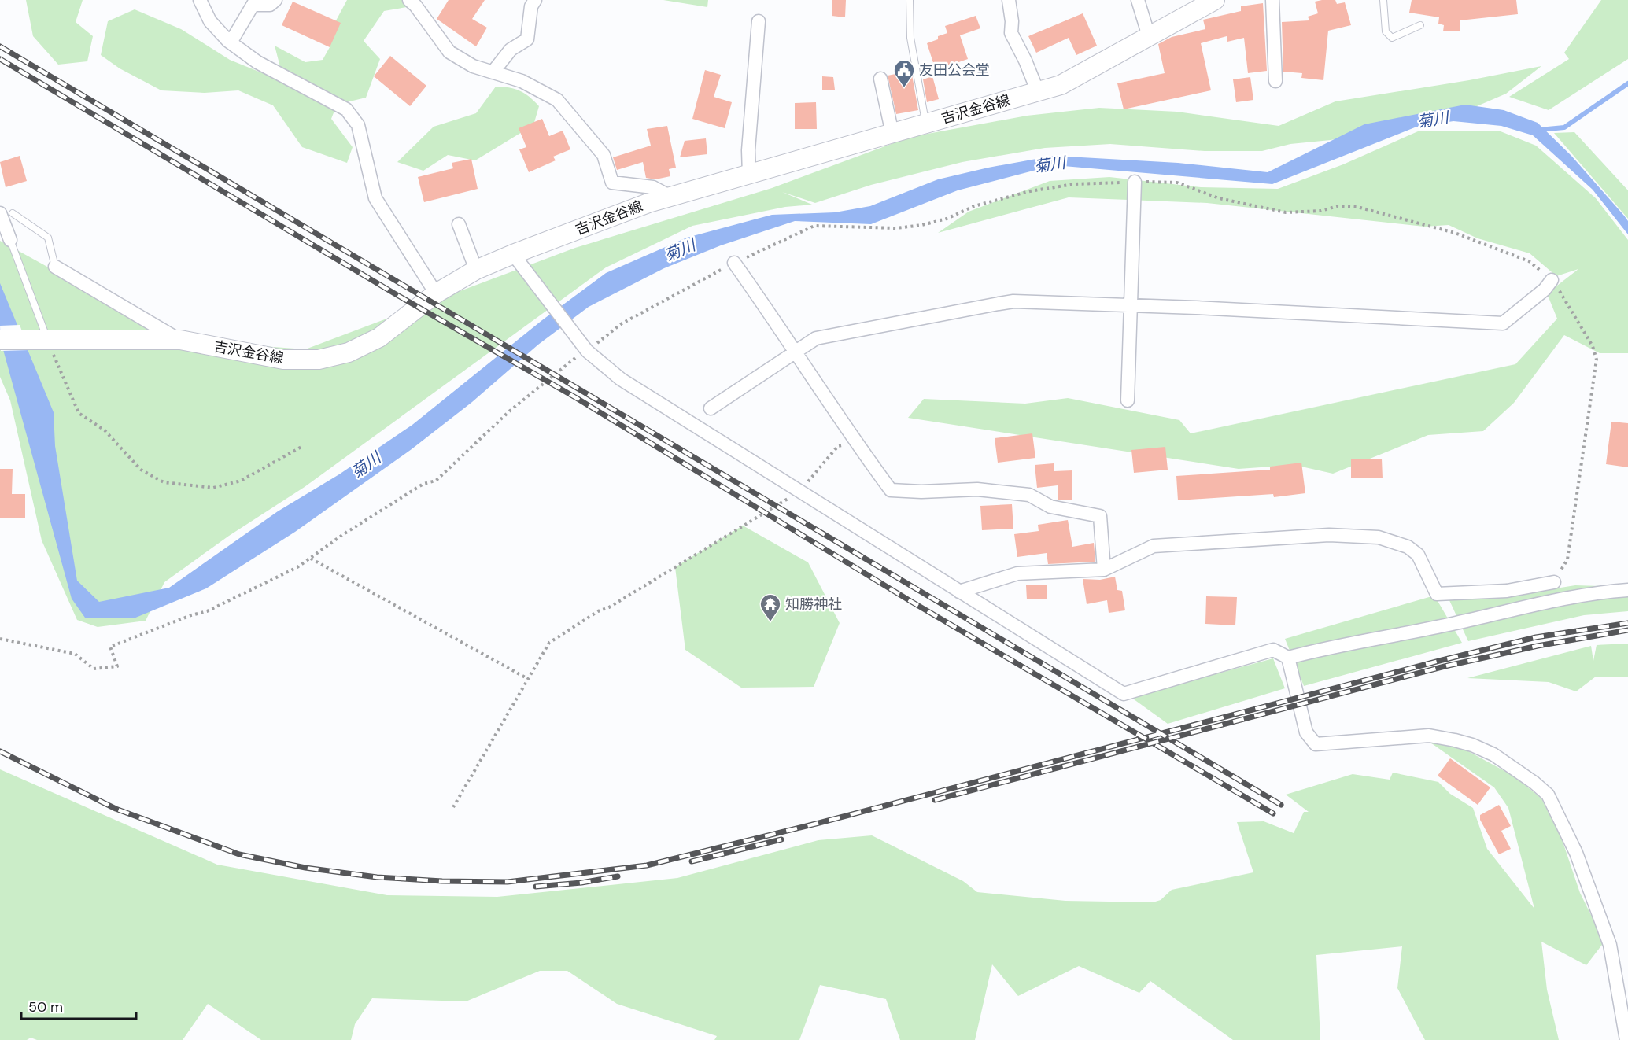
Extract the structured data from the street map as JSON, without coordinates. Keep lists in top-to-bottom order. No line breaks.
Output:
{"streets":{"main road":["吉沢金谷線"]},"water":["菊川"],"places":{"public building":["友田公会堂"],"temple":["知勝神社"]},"scale_bar":"50 m"}
